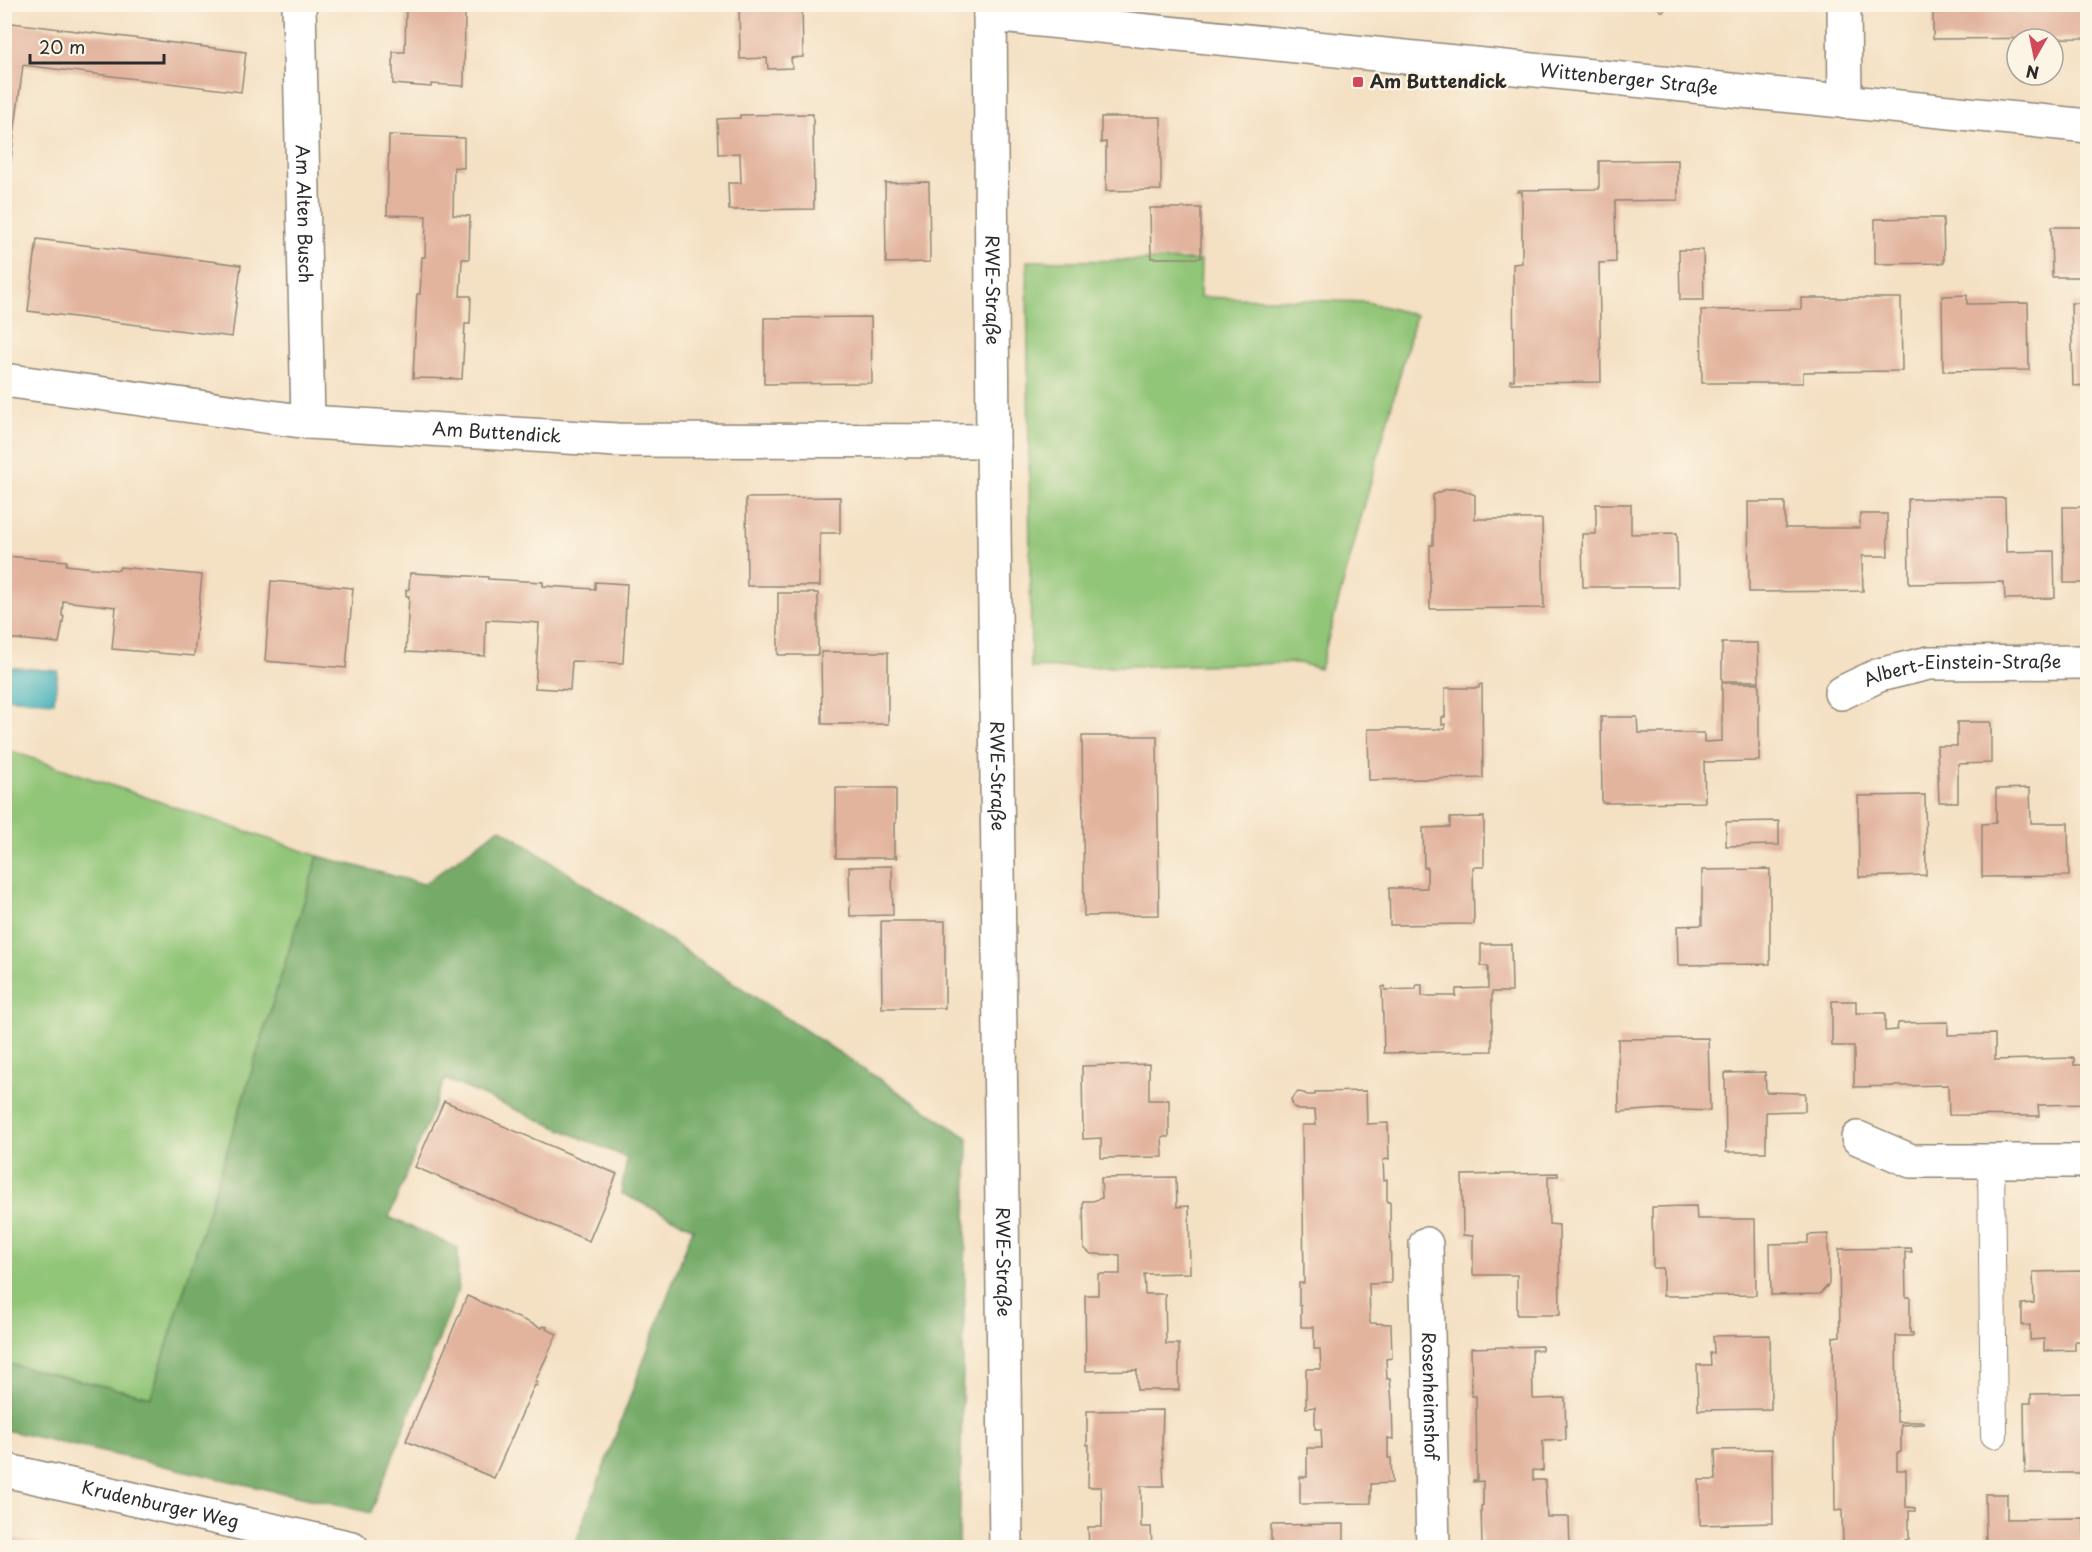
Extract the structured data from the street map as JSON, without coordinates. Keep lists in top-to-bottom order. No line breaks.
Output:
{"streets":{"street":["Wittenberger Straße","Am Alten Busch","RWE-Straße","Am Buttendick","Albert-Einstein-Straße","Rosenheimshof","Krudenburger Weg"]},"crossings":[["Wittenberger Straße","RWE-Straße"],["Am Alten Busch","Am Buttendick"],["RWE-Straße","Am Buttendick"]],"places":{"transit":["Am Buttendick"]},"scale_bar":"20 m","north":"bottom"}
